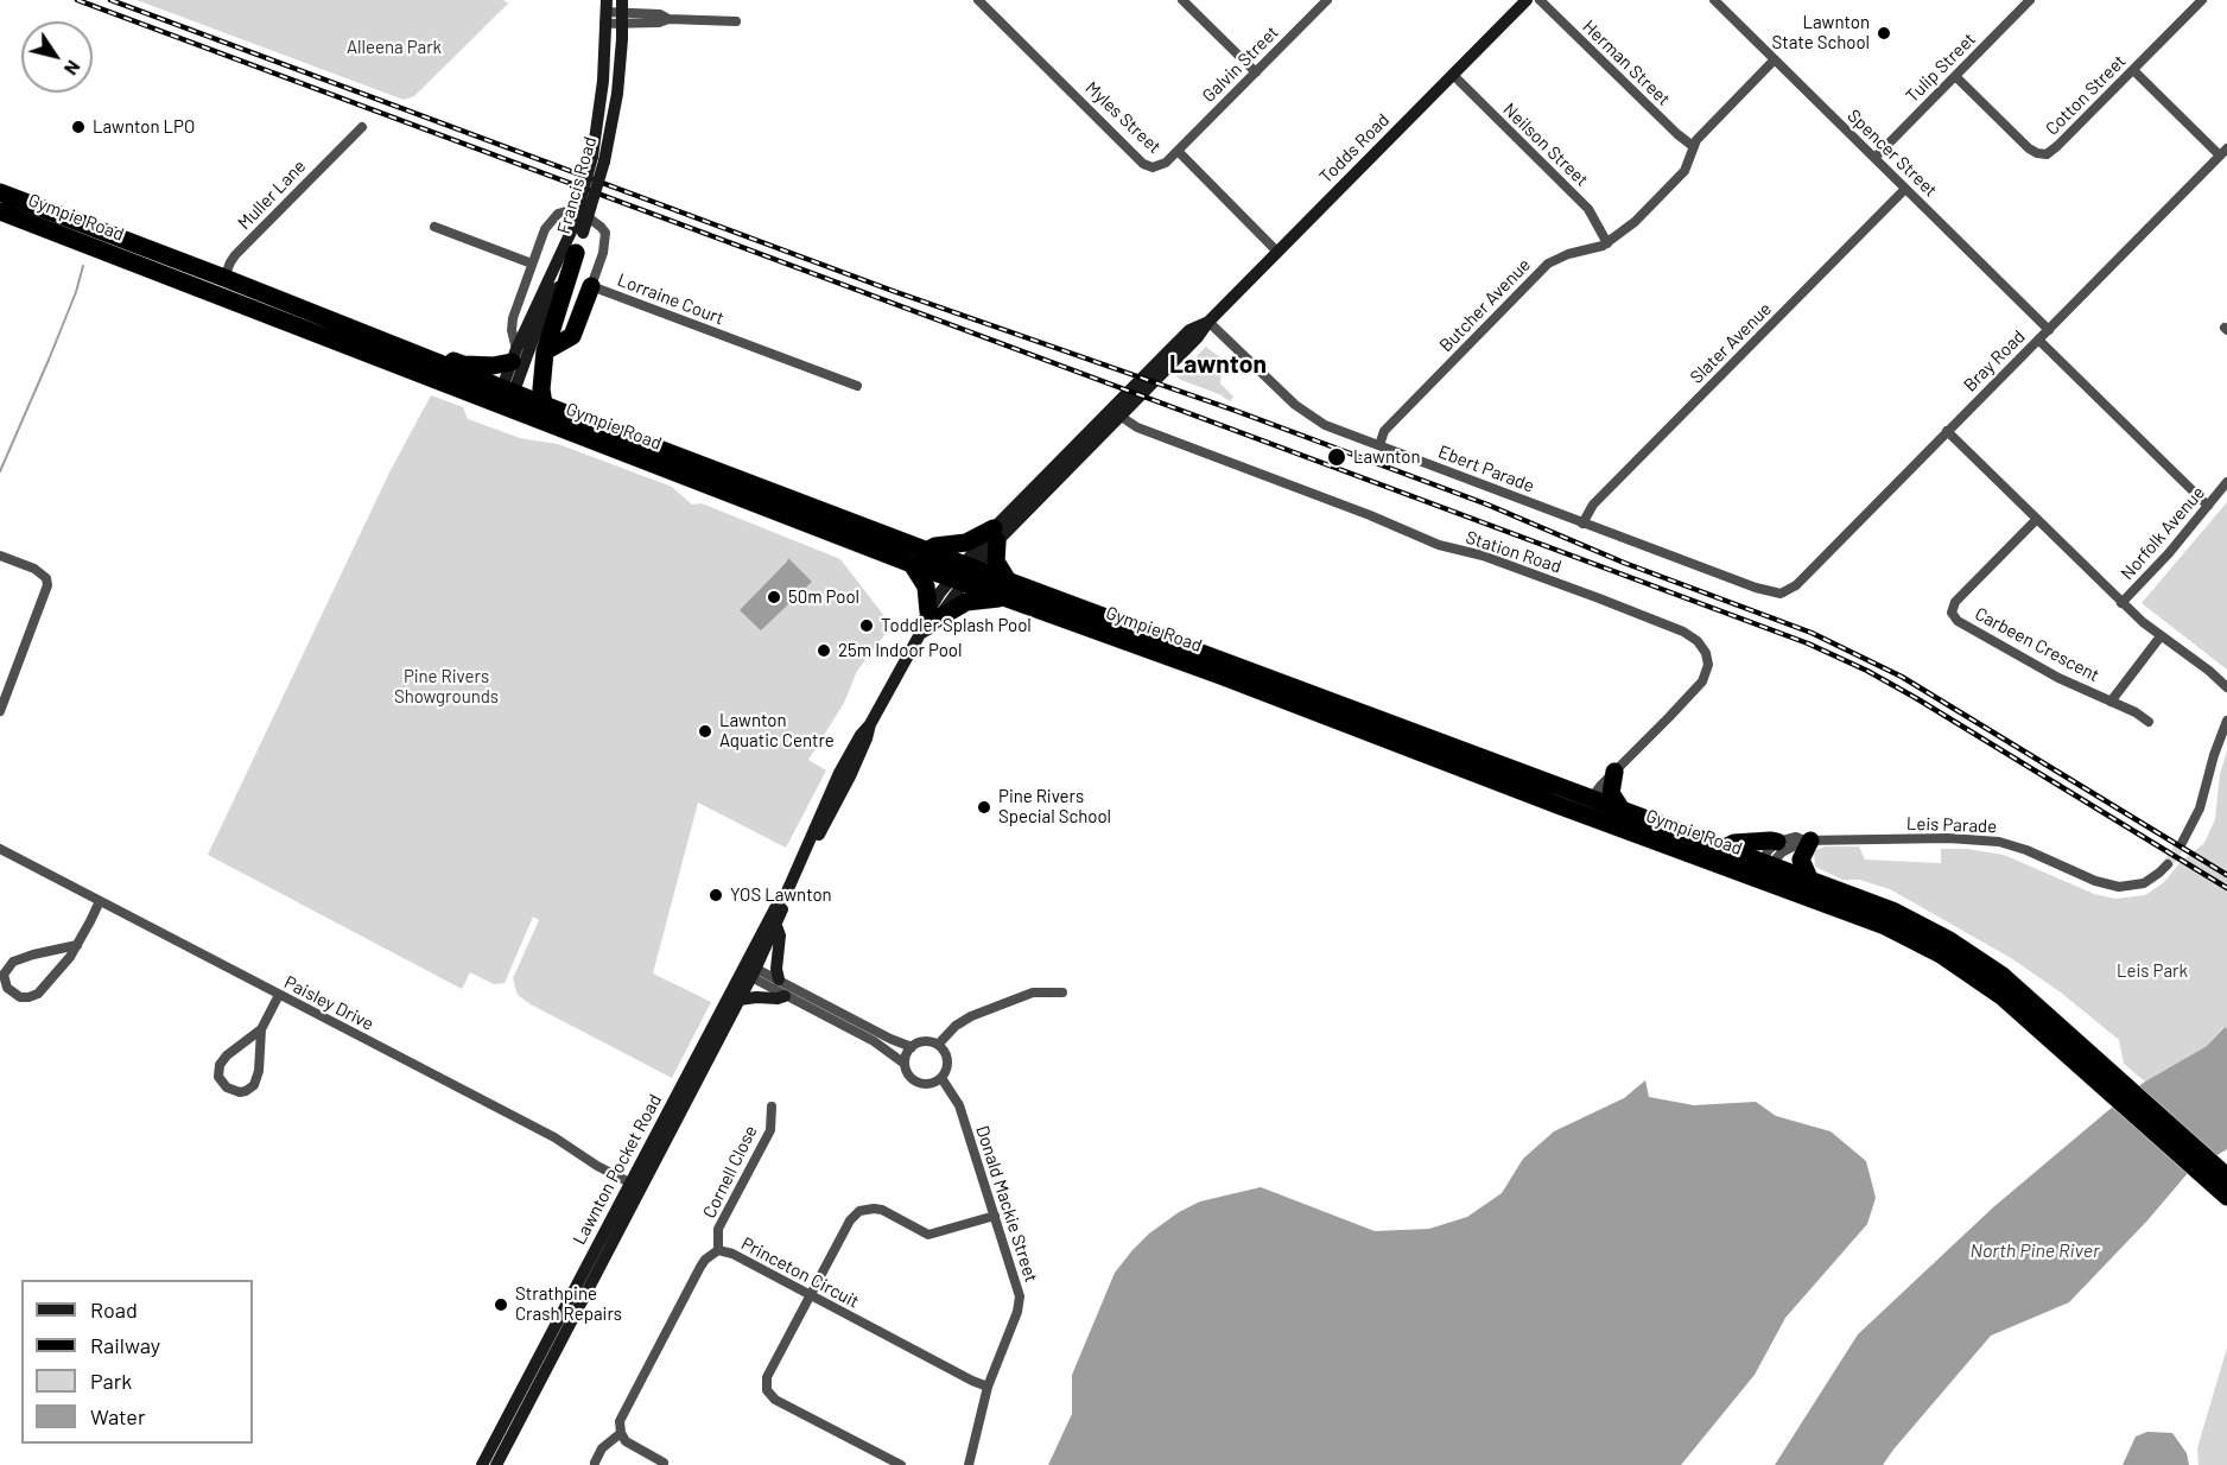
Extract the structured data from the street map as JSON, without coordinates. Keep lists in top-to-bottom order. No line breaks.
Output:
{"streets":{"highway":["Gympie Road"],"main road":["Todds Road","Francis Road","Lawnton Pocket Road"],"street":["Herman Street","Galvin Street","Tulip Street","Cotton Street","Myles Street","Neilson Street","Spencer Street","Muller Lane","Lorraine Court","Butcher Avenue","Slater Avenue","Bray Road","Ebert Parade","Norfolk Avenue","Station Road","Carbeen Crescent","Leis Parade","Paisley Drive","Cornell Close","Donald Mackie Street","Princeton Circuit"]},"crossings":[["Herman Street","Butcher Avenue"],["Galvin Street","Myles Street"],["Tulip Street","Cotton Street"],["Tulip Street","Spencer Street"],["Myles Street","Todds Road"],["Neilson Street","Todds Road"],["Neilson Street","Butcher Avenue"],["Todds Road","Gympie Road"],["Todds Road","Ebert Parade"],["Todds Road","Station Road"],["Todds Road","Lawnton Pocket Road"],["Spencer Street","Butcher Avenue"],["Spencer Street","Slater Avenue"],["Spencer Street","Bray Road"],["Francis Road","Gympie Road"],["Francis Road","Lorraine Court"],["Muller Lane","Gympie Road"],["Gympie Road","Station Road"],["Gympie Road","Lawnton Pocket Road"],["Butcher Avenue","Ebert Parade"],["Slater Avenue","Ebert Parade"],["Bray Road","Ebert Parade"],["Paisley Drive","Lawnton Pocket Road"],["Cornell Close","Princeton Circuit"],["Donald Mackie Street","Princeton Circuit"]],"districts":["Lawnton"],"water":["North Pine River"],"parks":["Alleena Park","Pine Rivers Showgrounds","Leis Park"],"places":["Lawnton State School","Lawnton LPO","Lawnton","50m Pool","Toddler Splash Pool","25m Indoor Pool","Lawnton Aquatic Centre","Pine Rivers Special School","YOS Lawnton","Strathpine Crash Repairs"],"legend":["Road","Railway","Park","Water"],"north":"bottom right"}
